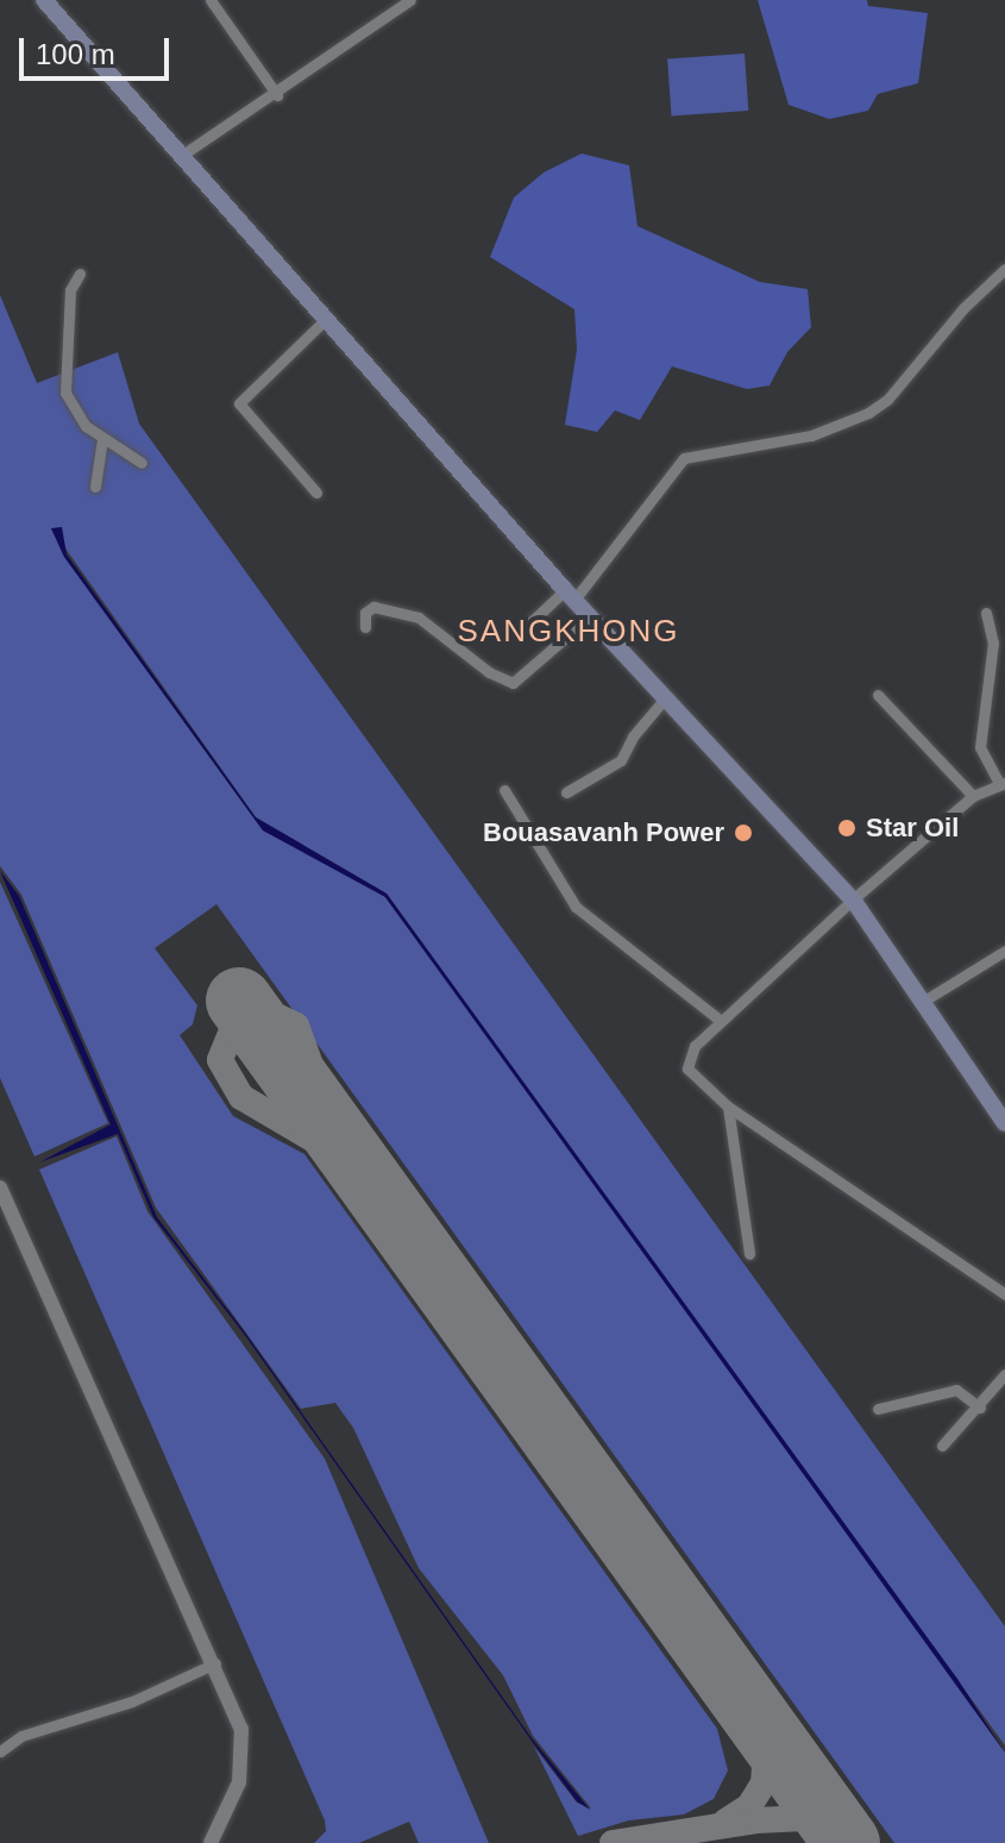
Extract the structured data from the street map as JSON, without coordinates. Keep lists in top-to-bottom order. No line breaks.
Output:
{"districts":["SANGKHONG"],"places":["Star Oil","Bouasavanh Power"],"scale_bar":"100 m"}
